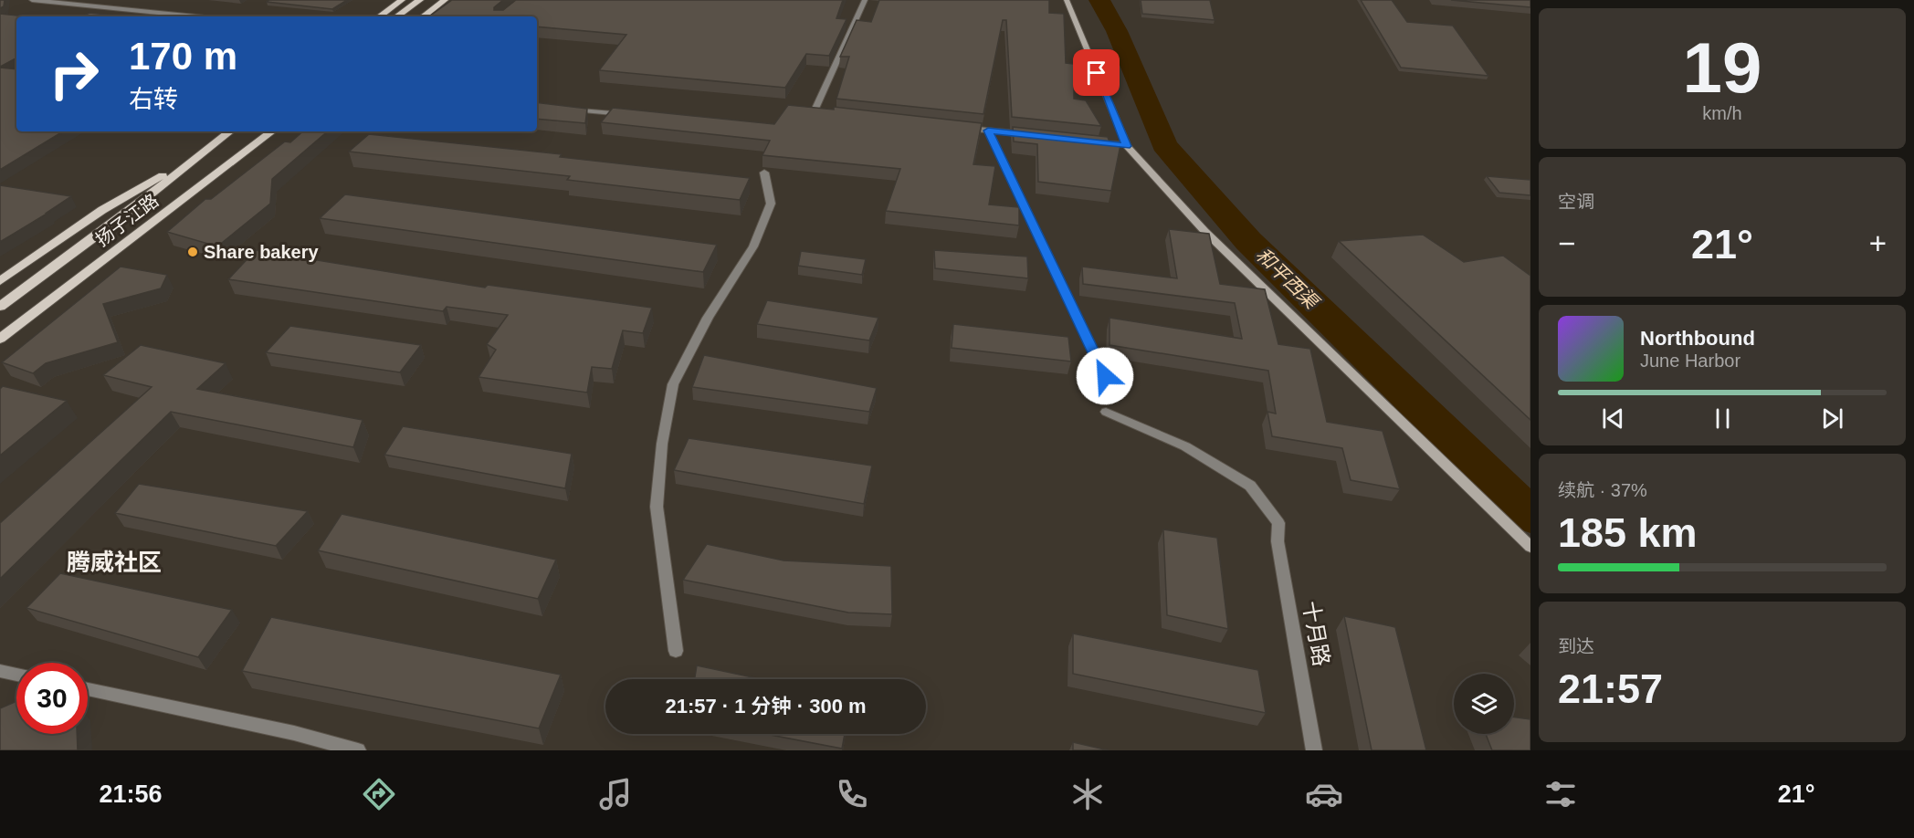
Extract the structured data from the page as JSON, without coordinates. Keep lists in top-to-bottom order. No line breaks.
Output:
{"streets":{"main road":["扬子江路"],"street":["十月路"]},"districts":["腾威社区"],"water":["和平西渠"],"places":["Share bakery"],"page":{"tile":[["19","km/h"],"空调",["续航 · 37%","185 km"],["到达","21:57"]],"turn":["170 m","右转"],"heat":["−","21°","+"],"song":["Northbound","June Harbor"],"limit":"30","trip":"21:57 · 1 分钟 · 300 m","tabs":["21:56","21°"]}}
